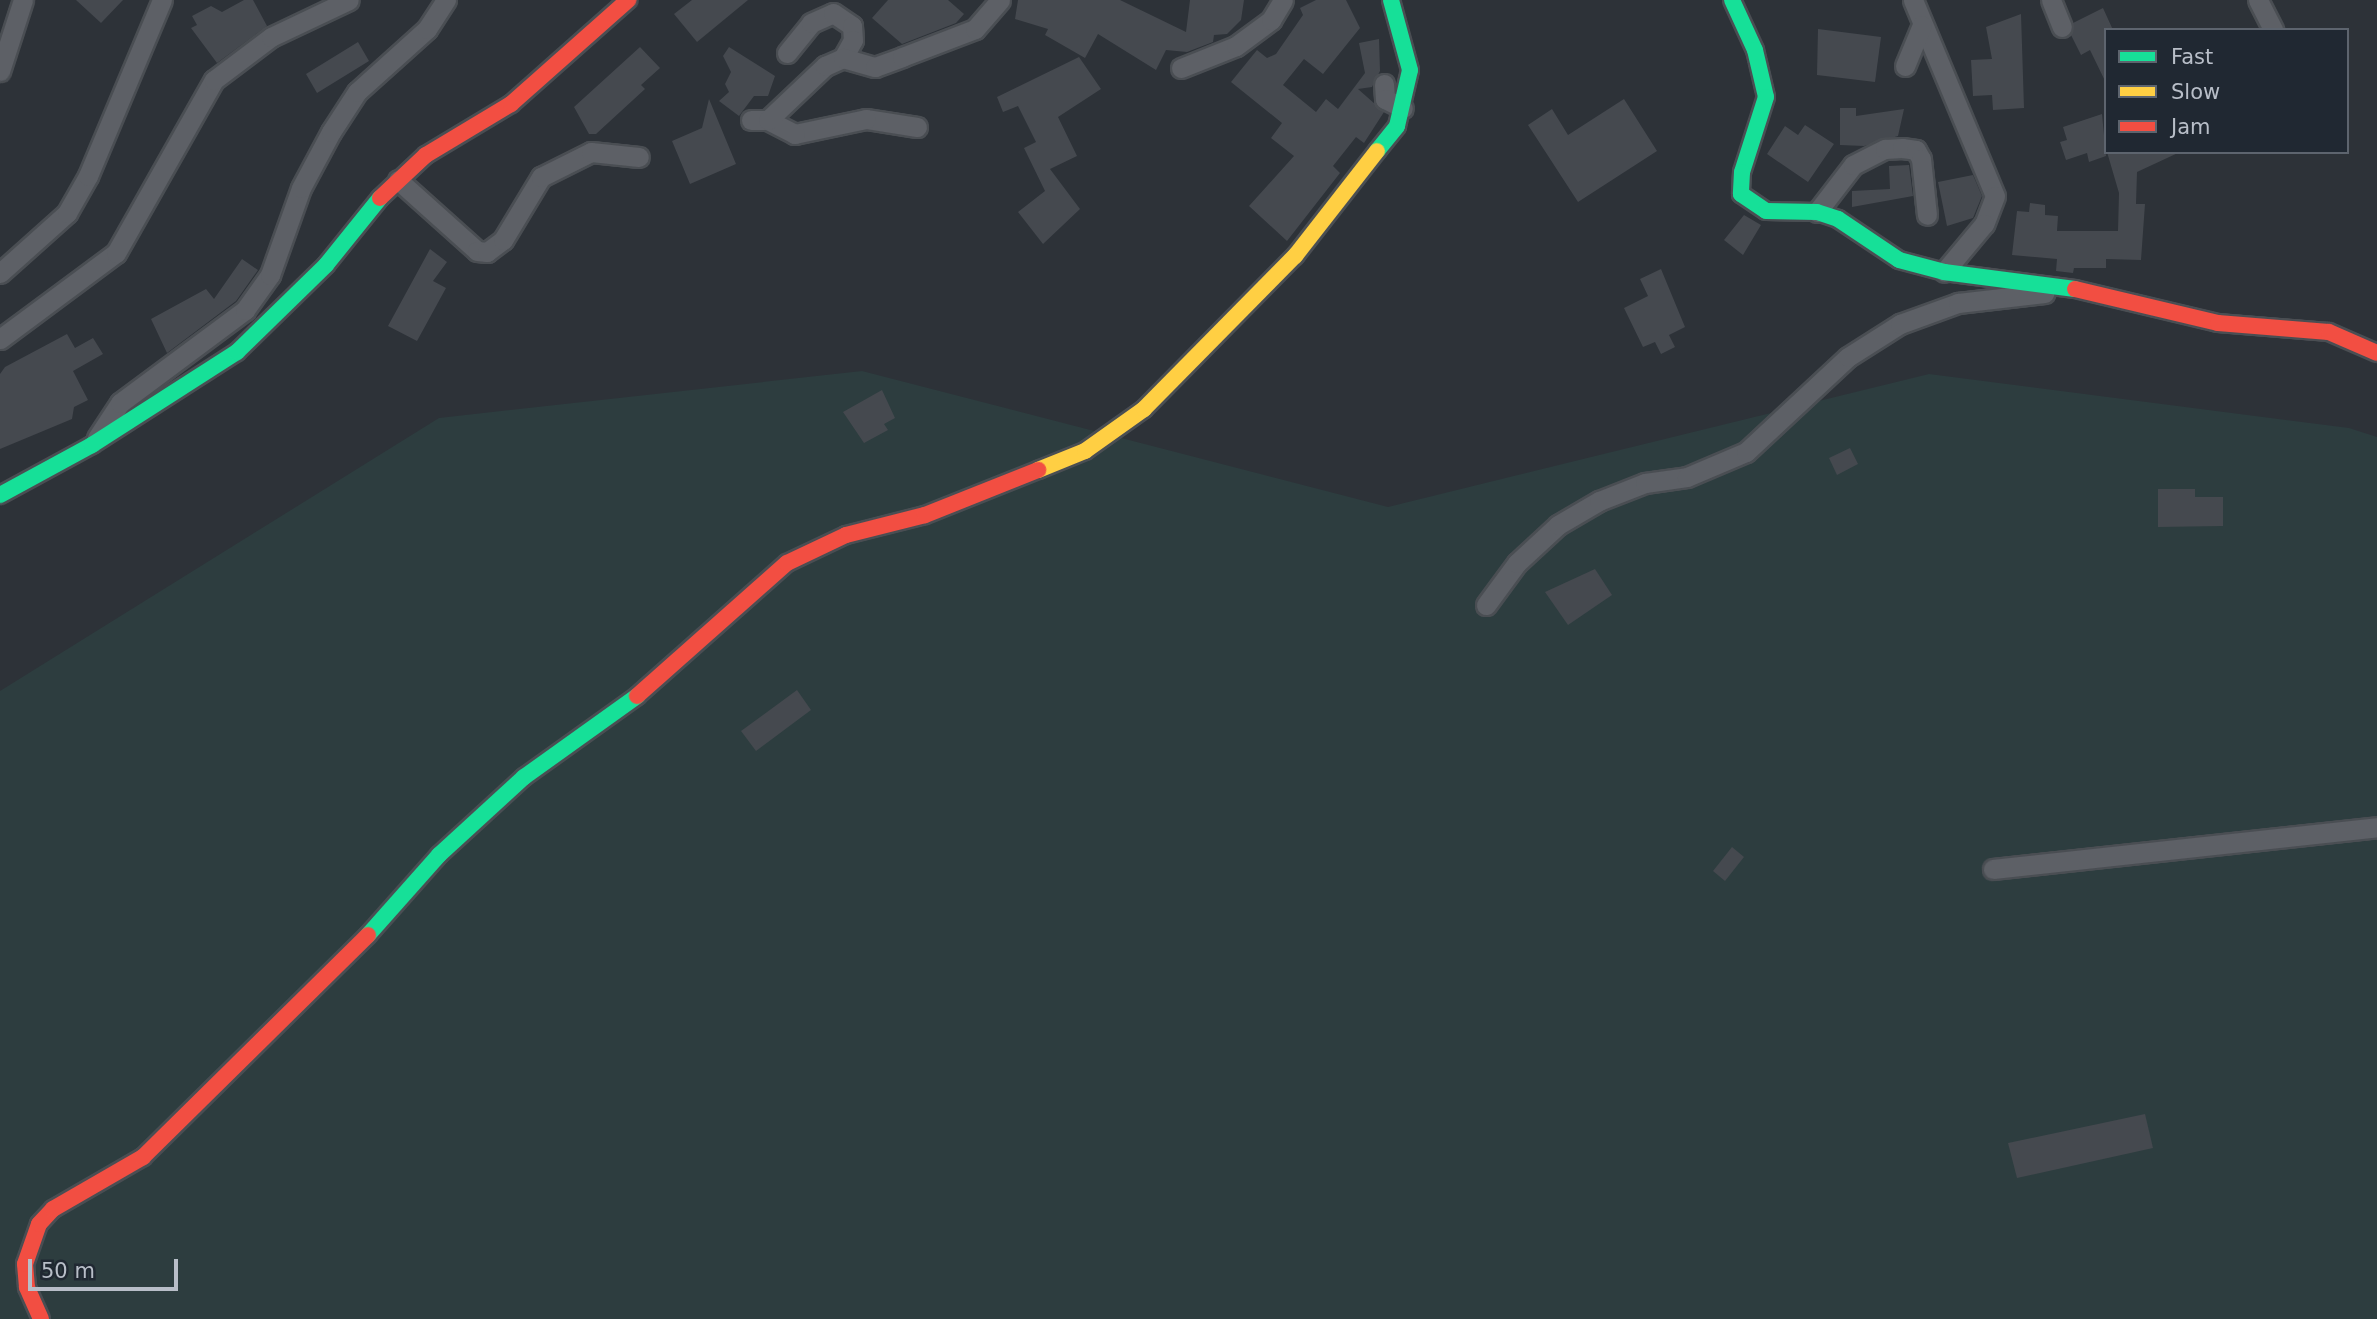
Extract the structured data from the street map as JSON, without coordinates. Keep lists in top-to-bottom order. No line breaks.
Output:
{"legend":["Fast","Slow","Jam"],"scale_bar":"50 m"}
